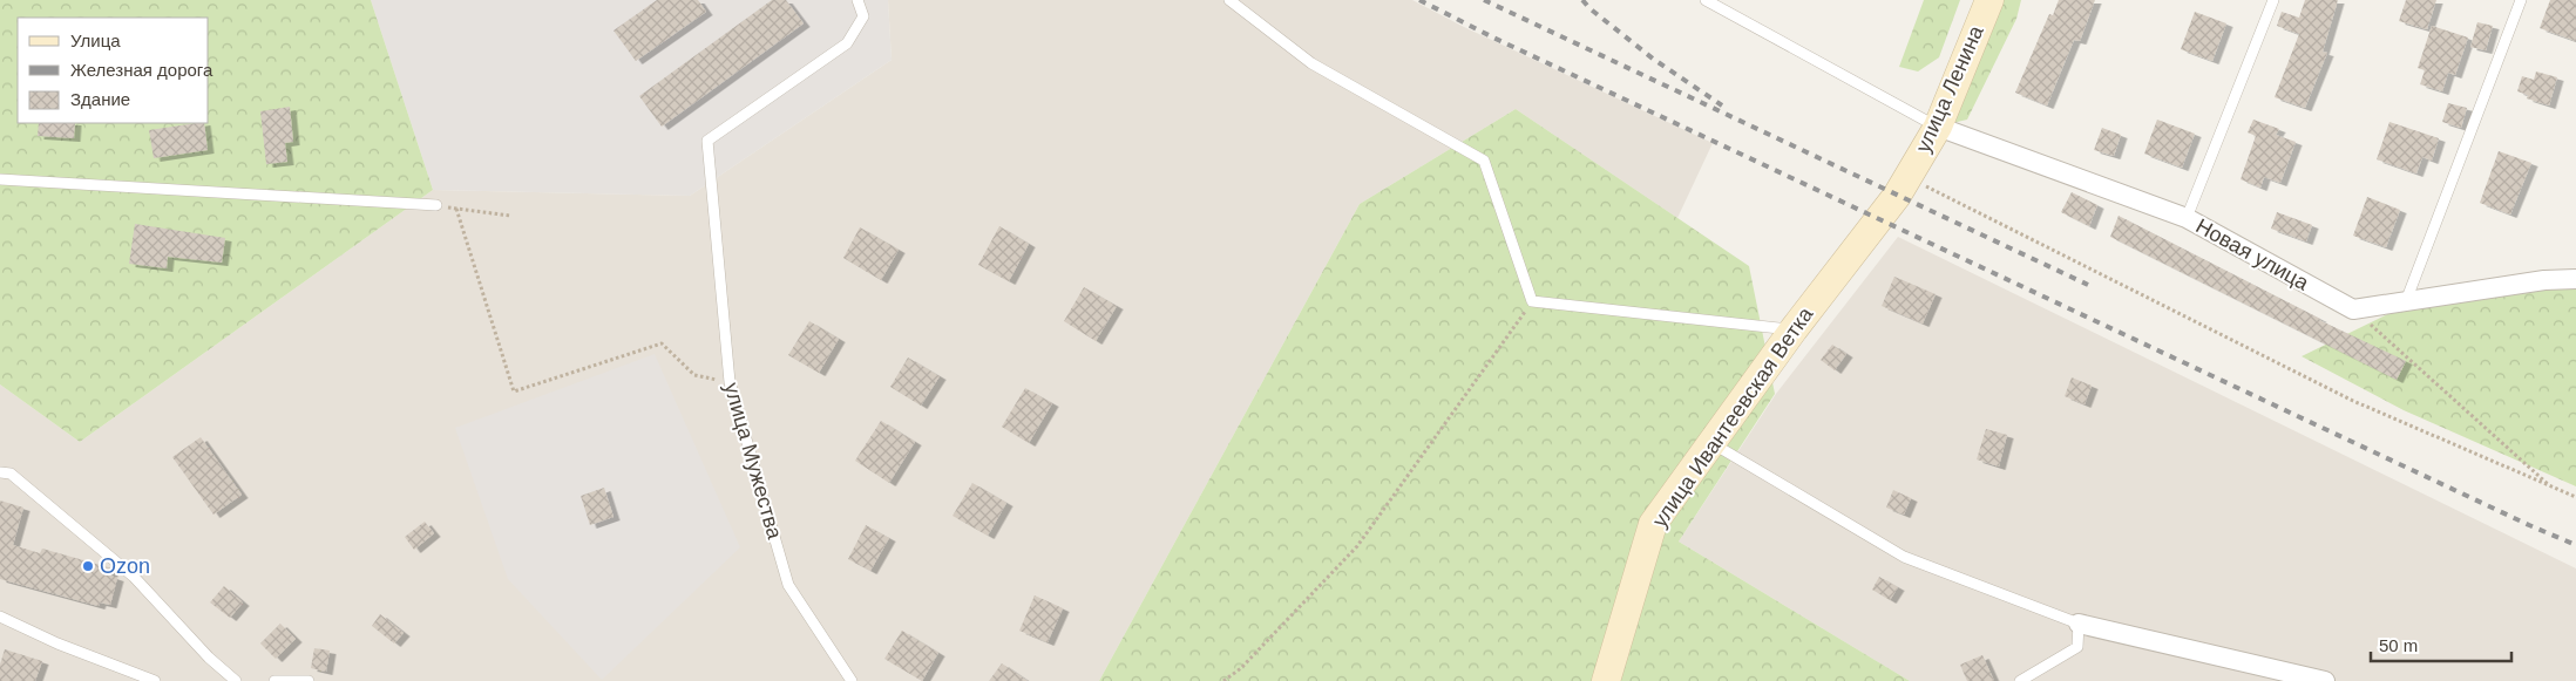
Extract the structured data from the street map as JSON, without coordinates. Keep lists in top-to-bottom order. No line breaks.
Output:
{"streets":{"main road":["улица Ленина","улица Ивантеевская Ветка"],"street":["Новая улица"],"lane":["улица Мужества"]},"crossings":[["улица Ленина","Новая улица"],["улица Ленина","улица Ивантеевская Ветка"]],"places":["Ozon"],"legend":["Улица","Железная дорога","Здание"],"scale_bar":"50 m"}
